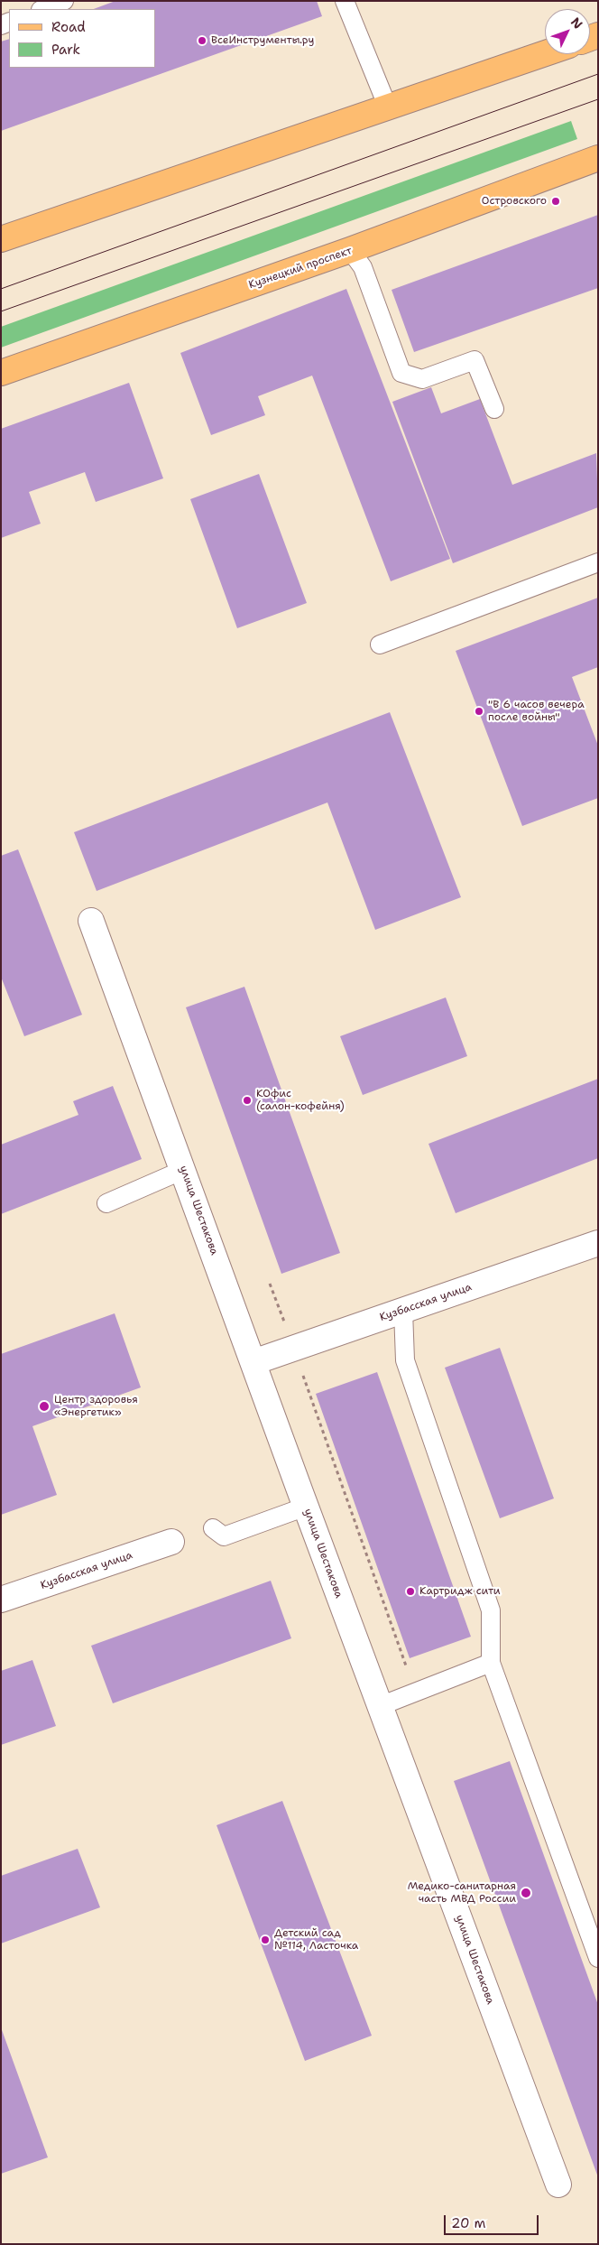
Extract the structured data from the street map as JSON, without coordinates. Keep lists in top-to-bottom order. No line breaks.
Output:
{"streets":{"main road":["Кузнецкий проспект"],"street":["улица Шестакова","Кузбасская улица"]},"crossings":[["улица Шестакова","Кузбасская улица"]],"places":["ВсеИнструменты.ру","Островского","\"В 6 часов вечера после войны\"","КОфис (салон-кофейня)","Центр здоровья «Энергетик»","Картридж сити","Медико-санитарная часть МВД России","Детский сад №114, Ласточка"],"legend":["Road","Park"],"scale_bar":"20 m","north":"top right"}
